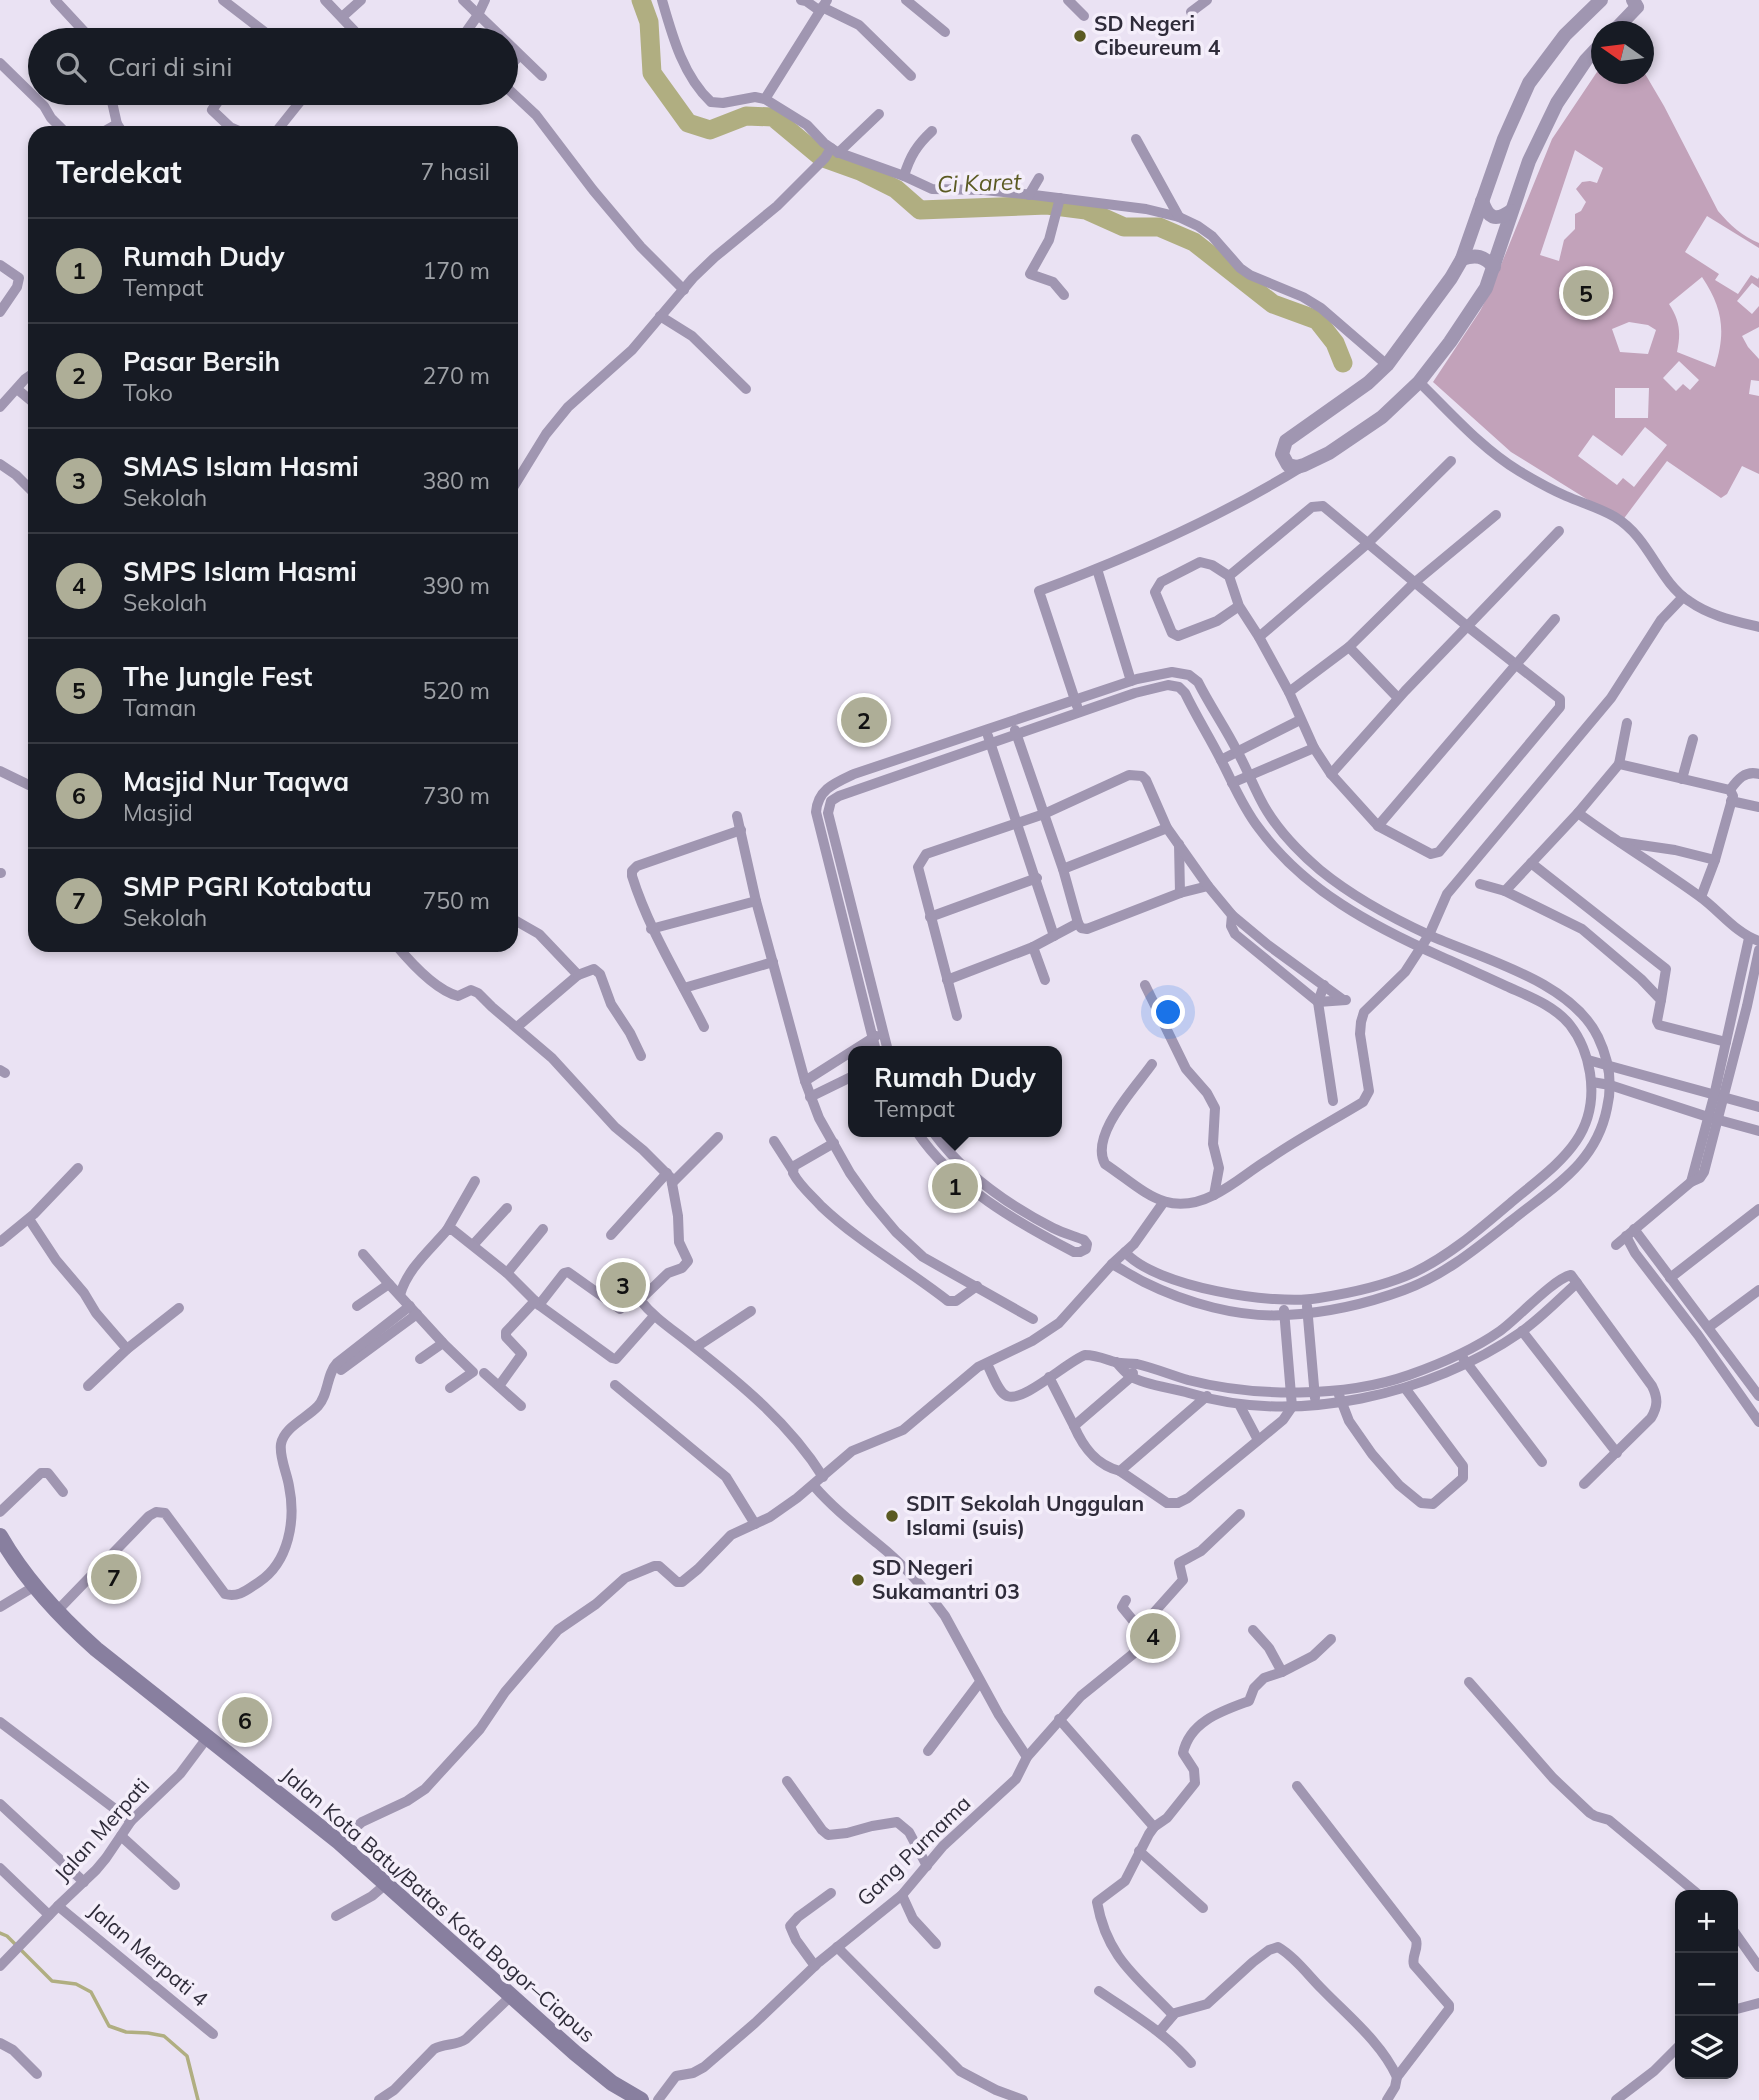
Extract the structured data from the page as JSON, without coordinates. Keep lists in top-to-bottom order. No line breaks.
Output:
{"streets":{"main road":["Jalan Kota Batu/Batas Kota Bogor–Ciapus"],"street":["Jalan Merpati","Gang Purnama","Jalan Merpati 4"]},"crossings":[["Jalan Merpati","Jalan Kota Batu/Batas Kota Bogor–Ciapus"],["Jalan Merpati","Jalan Merpati 4"]],"water":["Ci Karet"],"places":["SD Negeri Cibeureum 4","SDIT Sekolah Unggulan Islami (suis)","SD Negeri Sukamantri 03"],"north":"left","page":{"search":"Cari di sini","heading":["Terdekat","7 hasil"],"list":[{"mark":"1","name":"Rumah Dudy","note":"Tempat","value":"170 m"},{"mark":"2","name":"Pasar Bersih","note":"Toko","value":"270 m"},{"mark":"3","name":"SMAS Islam Hasmi","note":"Sekolah","value":"380 m"},{"mark":"4","name":"SMPS Islam Hasmi","note":"Sekolah","value":"390 m"},{"mark":"5","name":"The Jungle Fest","note":"Taman","value":"520 m"},{"mark":"6","name":"Masjid Nur Taqwa","note":"Masjid","value":"730 m"},{"mark":"7","name":"SMP PGRI Kotabatu","note":"Sekolah","value":"750 m"}],"pins":["5","2","1","3","7","4","6"],"popup":["Rumah Dudy","Tempat"],"map_buttons":["+","−"]}}
